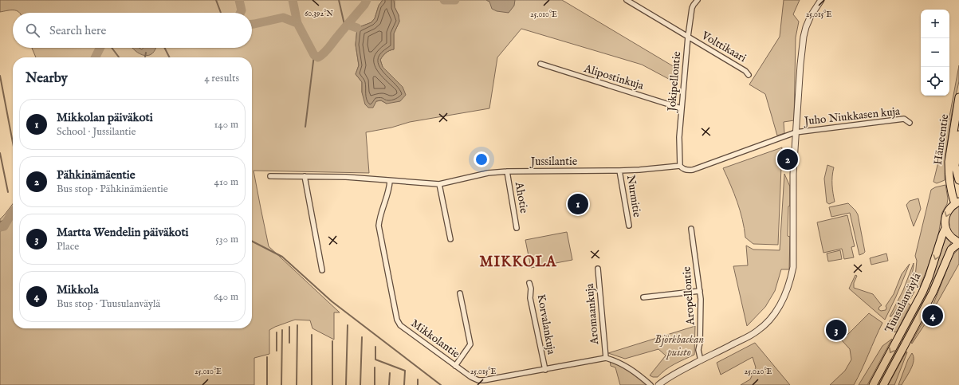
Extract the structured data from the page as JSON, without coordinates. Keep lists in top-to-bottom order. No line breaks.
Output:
{"streets":{"main road":["Hämeentie","Tuusulanväylä"],"street":["Volttikaari","Alipostinkuja","Jokipellontie","Juho Niukkasen kuja","Jussilantie","Nurmitie","Ahotie","Aropellontie","Aromaankuja","Korvalankuja","Mikkolantie"]},"crossings":[["Volttikaari","Jokipellontie"],["Alipostinkuja","Jokipellontie"],["Jokipellontie","Jussilantie"],["Juho Niukkasen kuja","Jussilantie"],["Hämeentie","Tuusulanväylä"],["Jussilantie","Nurmitie"],["Jussilantie","Ahotie"],["Jussilantie","Mikkolantie"],["Aromaankuja","Mikkolantie"],["Korvalankuja","Mikkolantie"]],"districts":["MIKKOLA"],"parks":["Björkbackan puisto"],"page":{"map_buttons":["+","−"],"search":"Search here","heading":["Nearby","4 results"],"list":[{"mark":"1","name":"Mikkolan päiväkoti","note":"School · Jussilantie","value":"140 m"},{"mark":"2","name":"Pähkinämäentie","note":"Bus stop · Pähkinämäentie","value":"410 m"},{"mark":"3","name":"Martta Wendelin päiväkoti","note":"Place","value":"530 m"},{"mark":"4","name":"Mikkola","note":"Bus stop · Tuusulanväylä","value":"640 m"}],"pins":["2","1","4","3"]},"coordinates":["60.392°N","25.010°E","25.015°E","25.020°E"]}
